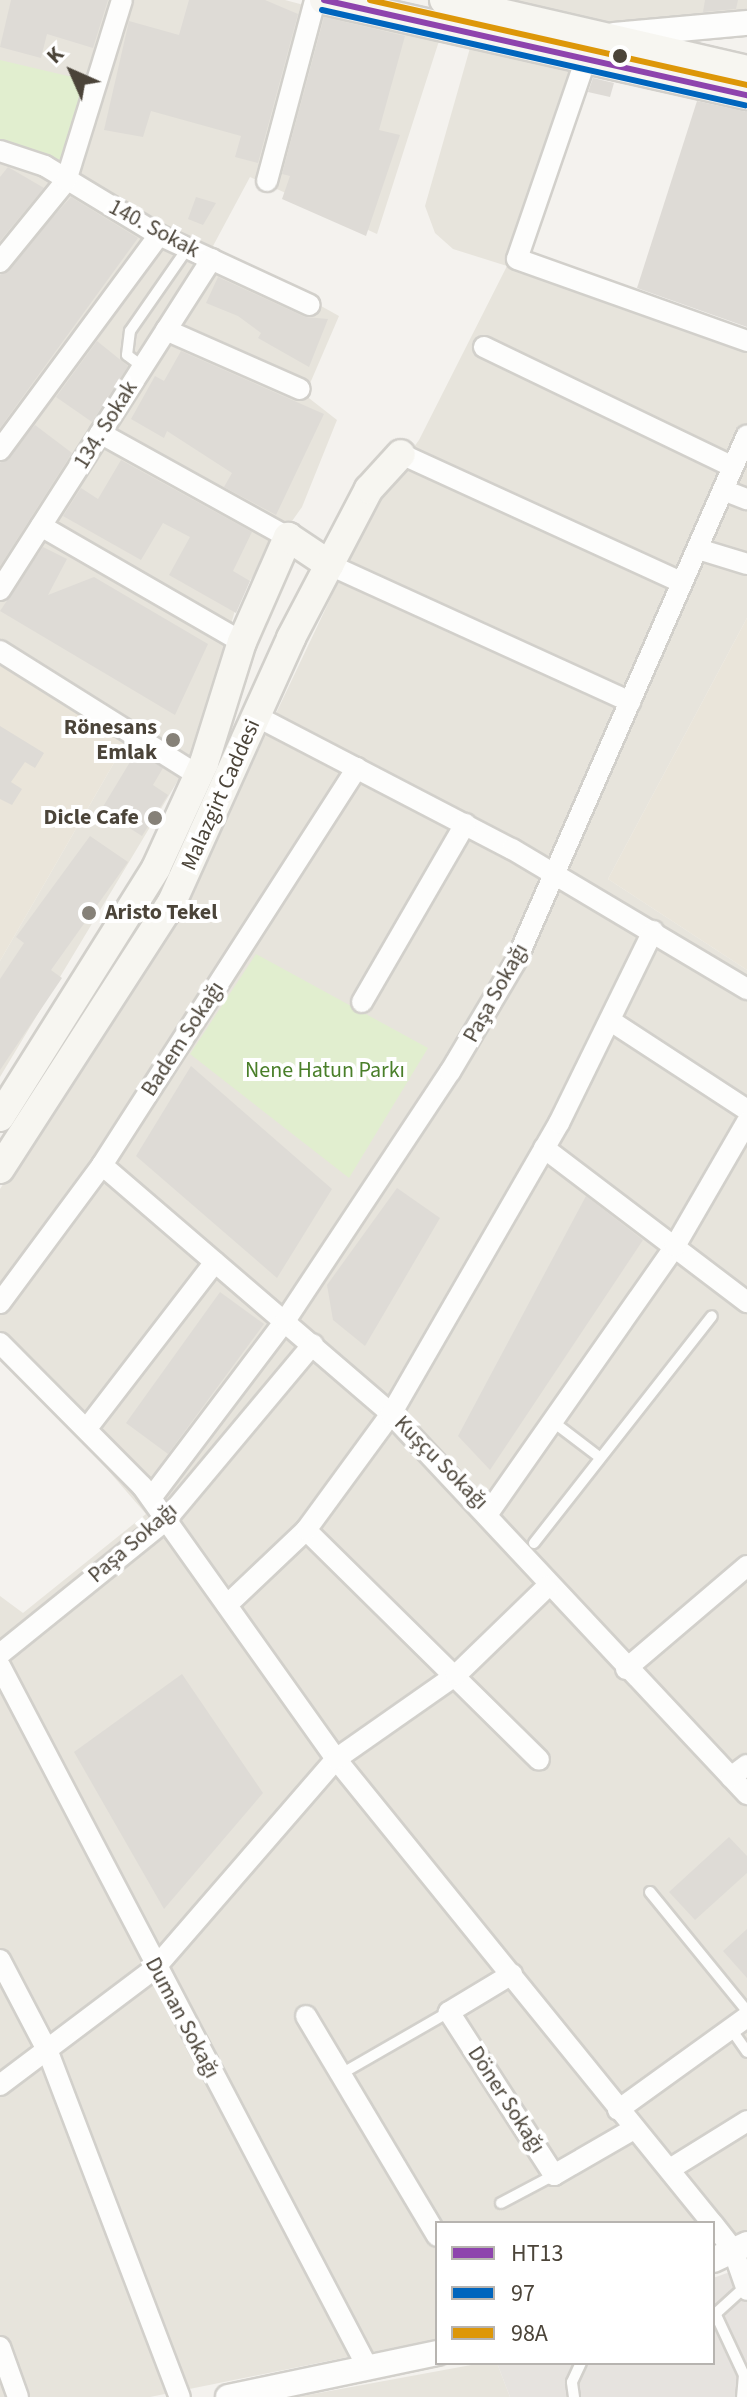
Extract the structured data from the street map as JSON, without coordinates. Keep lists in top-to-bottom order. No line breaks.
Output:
{"streets":{"main road":["Malazgirt Caddesi"],"street":["140. Sokak","134. Sokak","Paşa Sokağı","Badem Sokağı","Kuşçu Sokağı","Duman Sokağı","Döner Sokağı"]},"crossings":[["140. Sokak","134. Sokak"],["Paşa Sokağı","Kuşçu Sokağı"],["Badem Sokağı","Kuşçu Sokağı"]],"parks":["Nene Hatun Parkı"],"places":["Rönesans Emlak","Dicle Cafe","Aristo Tekel"],"lines":["transit line HT13","transit line 98A","transit line 97"],"legend":["HT13","97","98A"],"north":"top left"}
